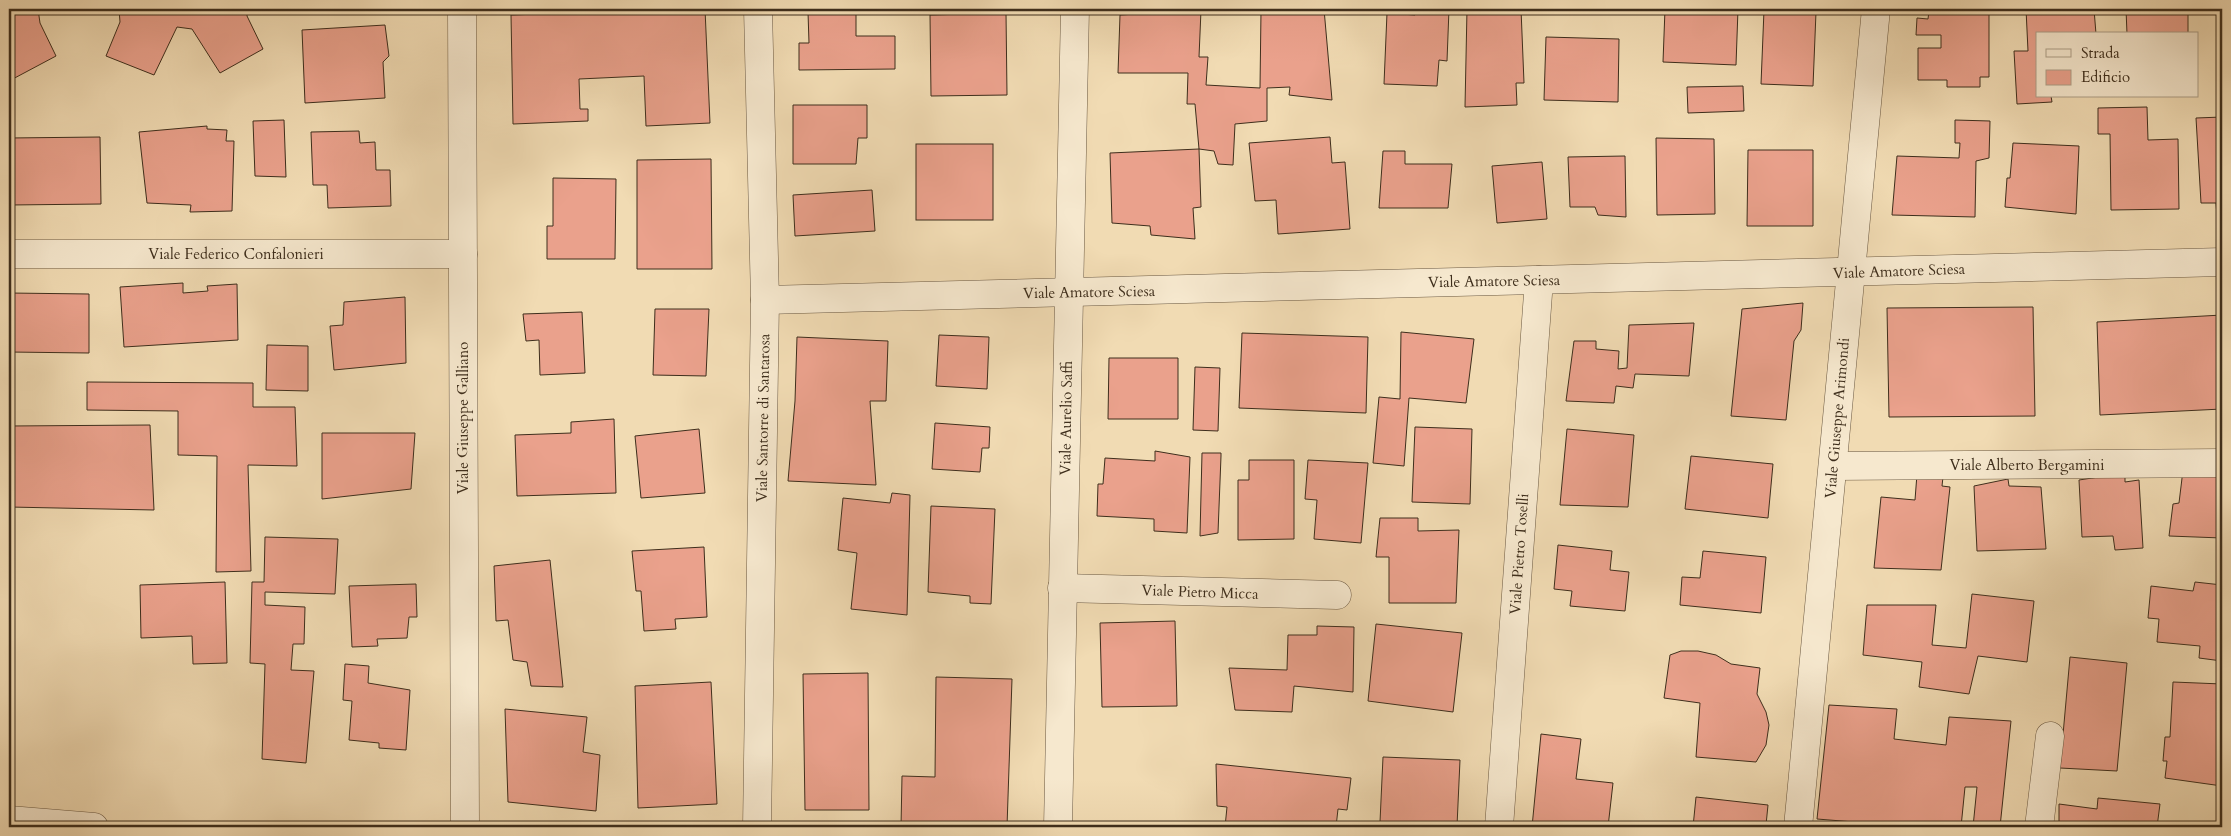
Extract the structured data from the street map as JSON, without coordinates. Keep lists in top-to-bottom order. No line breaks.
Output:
{"streets":{"street":["Viale Federico Confalonieri","Viale Amatore Sciesa","Viale Giuseppe Galliano","Viale Santorre di Santarosa","Viale Aurelio Saffi","Viale Giuseppe Arimondi","Viale Alberto Bergamini","Viale Pietro Toselli","Viale Pietro Micca"]},"crossings":[["Viale Federico Confalonieri","Viale Giuseppe Galliano"],["Viale Amatore Sciesa","Viale Santorre di Santarosa"],["Viale Amatore Sciesa","Viale Aurelio Saffi"],["Viale Amatore Sciesa","Viale Giuseppe Arimondi"],["Viale Amatore Sciesa","Viale Pietro Toselli"],["Viale Aurelio Saffi","Viale Pietro Micca"],["Viale Giuseppe Arimondi","Viale Alberto Bergamini"]],"legend":["Strada","Edificio"]}
